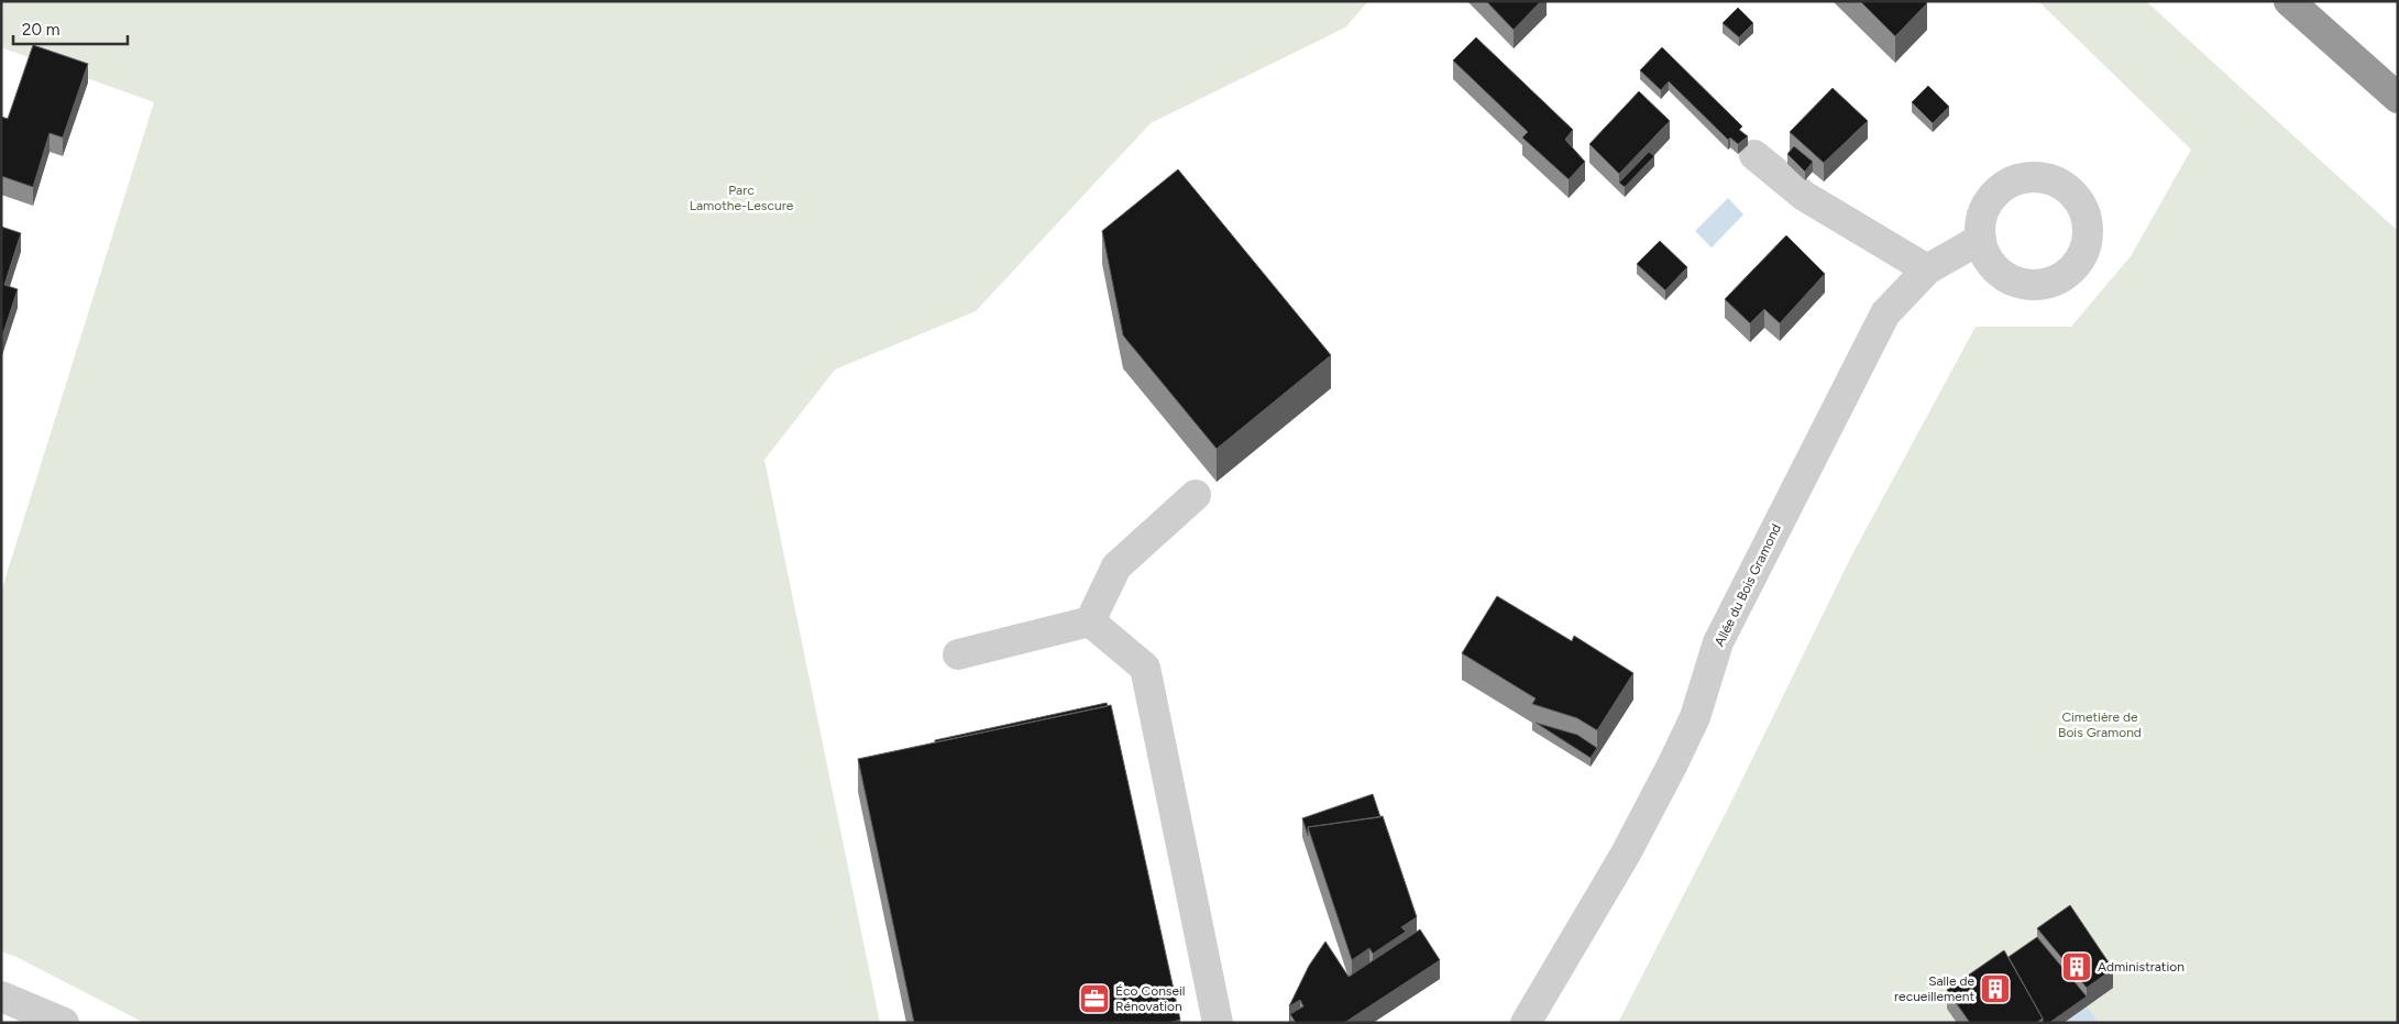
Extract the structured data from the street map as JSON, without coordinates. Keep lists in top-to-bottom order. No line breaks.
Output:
{"streets":{"street":["Allée du Bois Gramond"]},"parks":["Parc Lamothe-Lescure","Cimetière de Bois Gramond"],"places":{"building":["Administration","Salle de recueillement"],"office":["Éco Conseil Rénovation"]},"scale_bar":"20 m"}
